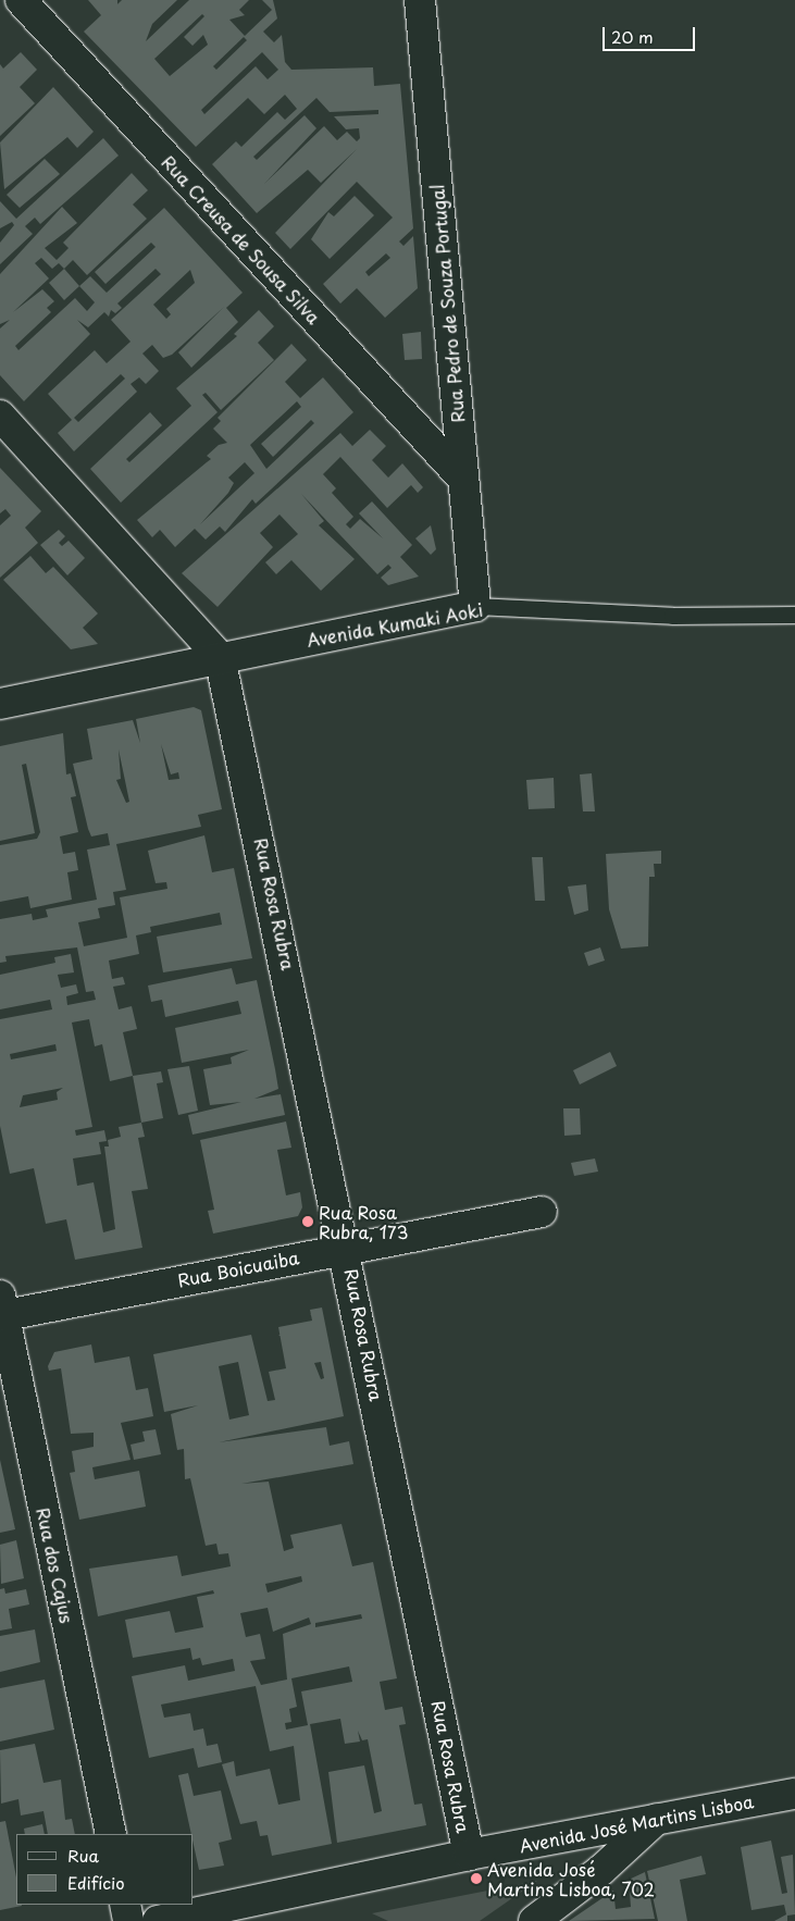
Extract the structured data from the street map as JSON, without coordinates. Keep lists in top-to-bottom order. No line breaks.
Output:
{"streets":{"street":["Rua Creusa de Sousa Silva","Rua Pedro de Souza Portugal","Avenida Kumaki Aoki","Rua Rosa Rubra","Rua Boicuaiba","Rua dos Cajus","Avenida José Martins Lisboa"]},"crossings":[["Rua Creusa de Sousa Silva","Rua Pedro de Souza Portugal"],["Rua Pedro de Souza Portugal","Avenida Kumaki Aoki"],["Avenida Kumaki Aoki","Rua Rosa Rubra"],["Rua Rosa Rubra","Rua Boicuaiba"],["Rua Rosa Rubra","Avenida José Martins Lisboa"],["Rua Boicuaiba","Rua dos Cajus"]],"places":["Rua Rosa Rubra, 173","Avenida José Martins Lisboa, 702"],"legend":["Rua","Edifício"],"scale_bar":"20 m"}
